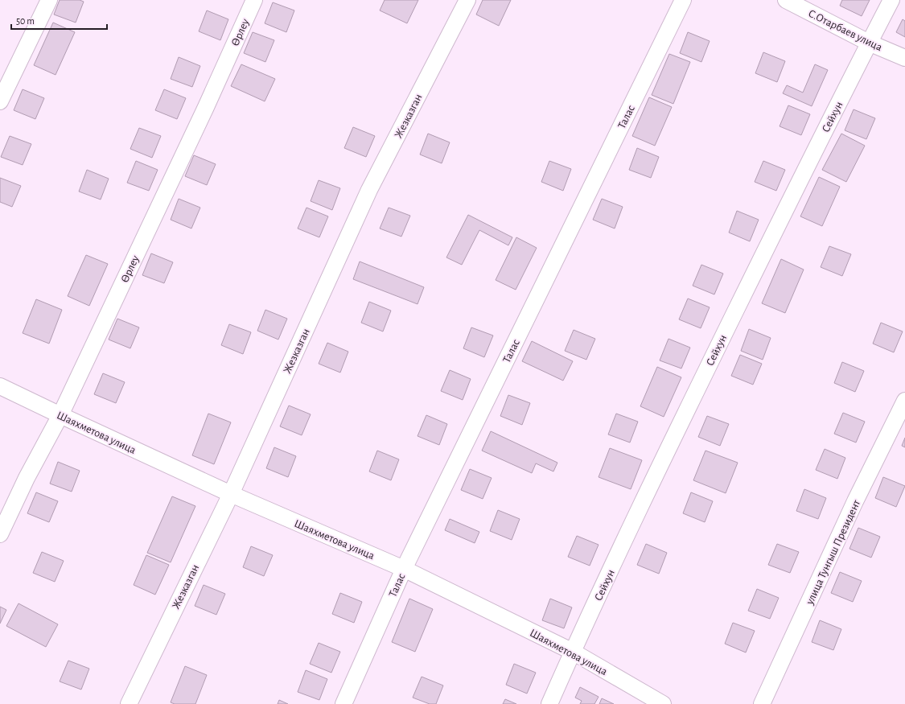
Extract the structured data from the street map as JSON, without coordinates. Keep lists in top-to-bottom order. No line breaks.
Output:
{"streets":{"street":["С.Отарбаев улица","Өрлеу","Жезказган","Талас","Сейхун","Шаяхметова улица","улица Тунгыш Президент"]},"crossings":[["С.Отарбаев улица","Сейхун"],["Өрлеу","Шаяхметова улица"],["Жезказган","Шаяхметова улица"],["Талас","Шаяхметова улица"],["Сейхун","Шаяхметова улица"]],"scale_bar":"50 m"}
